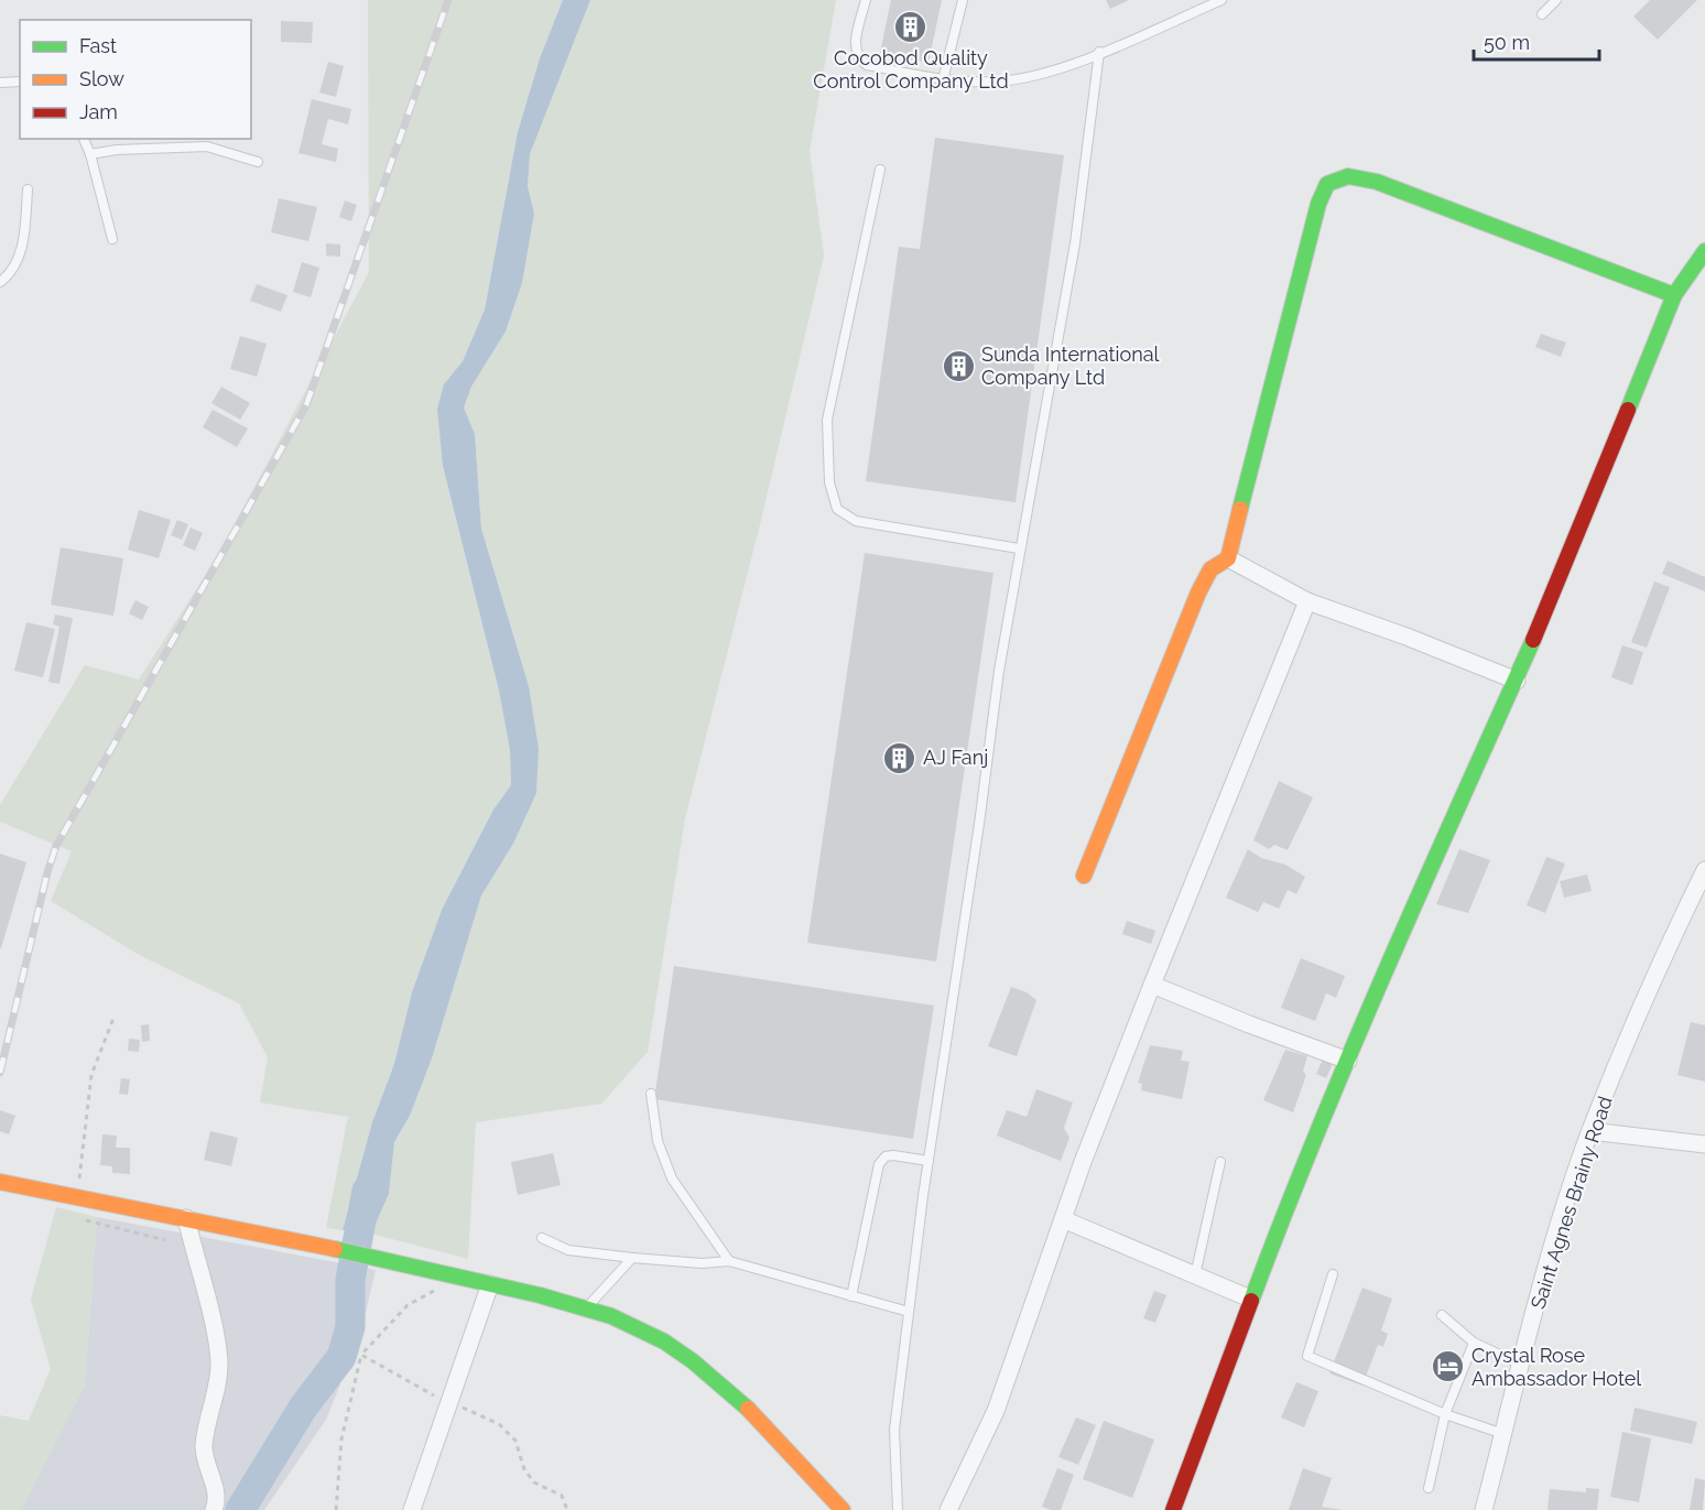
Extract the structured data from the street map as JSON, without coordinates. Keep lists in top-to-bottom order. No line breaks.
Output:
{"streets":{"street":["Saint Agnes Brainy Road"]},"places":{"building":["Cocobod Quality Control Company Ltd","Sunda International Company Ltd","AJ Fanj"],"hotel":["Crystal Rose Ambassador Hotel"]},"legend":["Fast","Slow","Jam"],"scale_bar":"50 m"}
